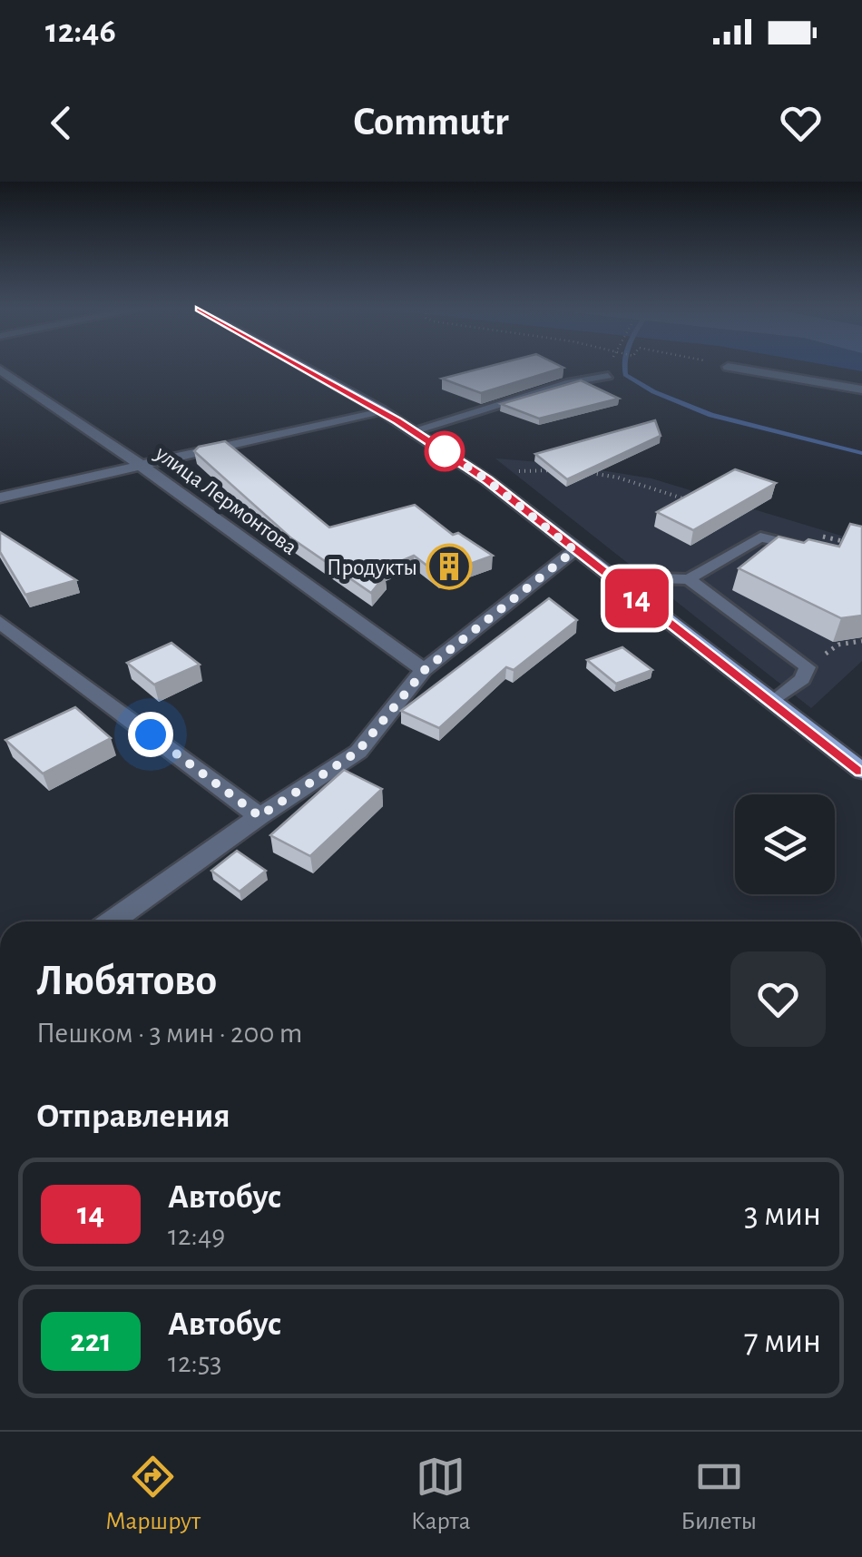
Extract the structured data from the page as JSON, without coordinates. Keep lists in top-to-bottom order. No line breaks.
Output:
{"streets":{"street":["улица Лермонтова"]},"places":{"building":["Продукты"]},"lines":["bus line 14"],"page":{"status":"12:46","header":"Commutr","on_map":"14","heading":[["Любятово","Пешком · 3 мин · 200 m"],"Отправления"],"list":[{"mark":"14","name":"Автобус","note":"12:49","value":"3 мин"},{"mark":"221","name":"Автобус","note":"12:53","value":"7 мин"}],"tabs":["Маршрут","Карта","Билеты"]}}
